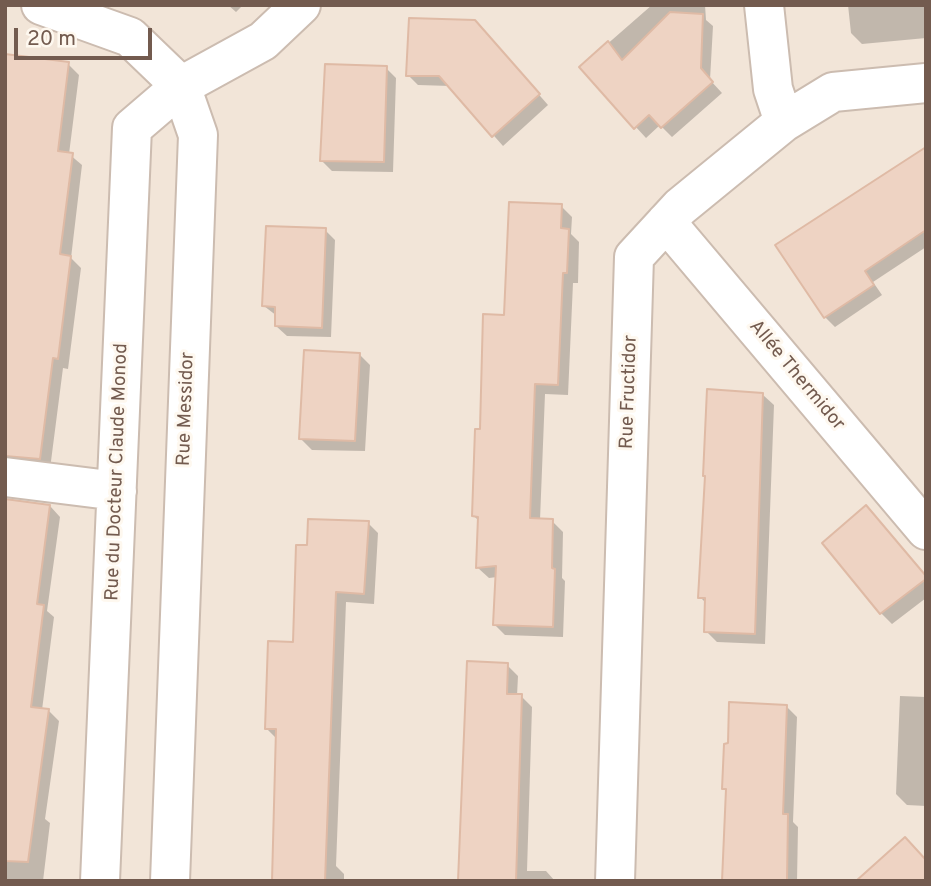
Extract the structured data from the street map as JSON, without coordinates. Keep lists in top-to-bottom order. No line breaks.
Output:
{"streets":{"street":["Allée Thermidor","Rue Fructidor","Rue Messidor","Rue du Docteur Claude Monod"]},"crossings":[["Allée Thermidor","Rue Fructidor"],["Rue Messidor","Rue du Docteur Claude Monod"]],"scale_bar":"20 m"}
